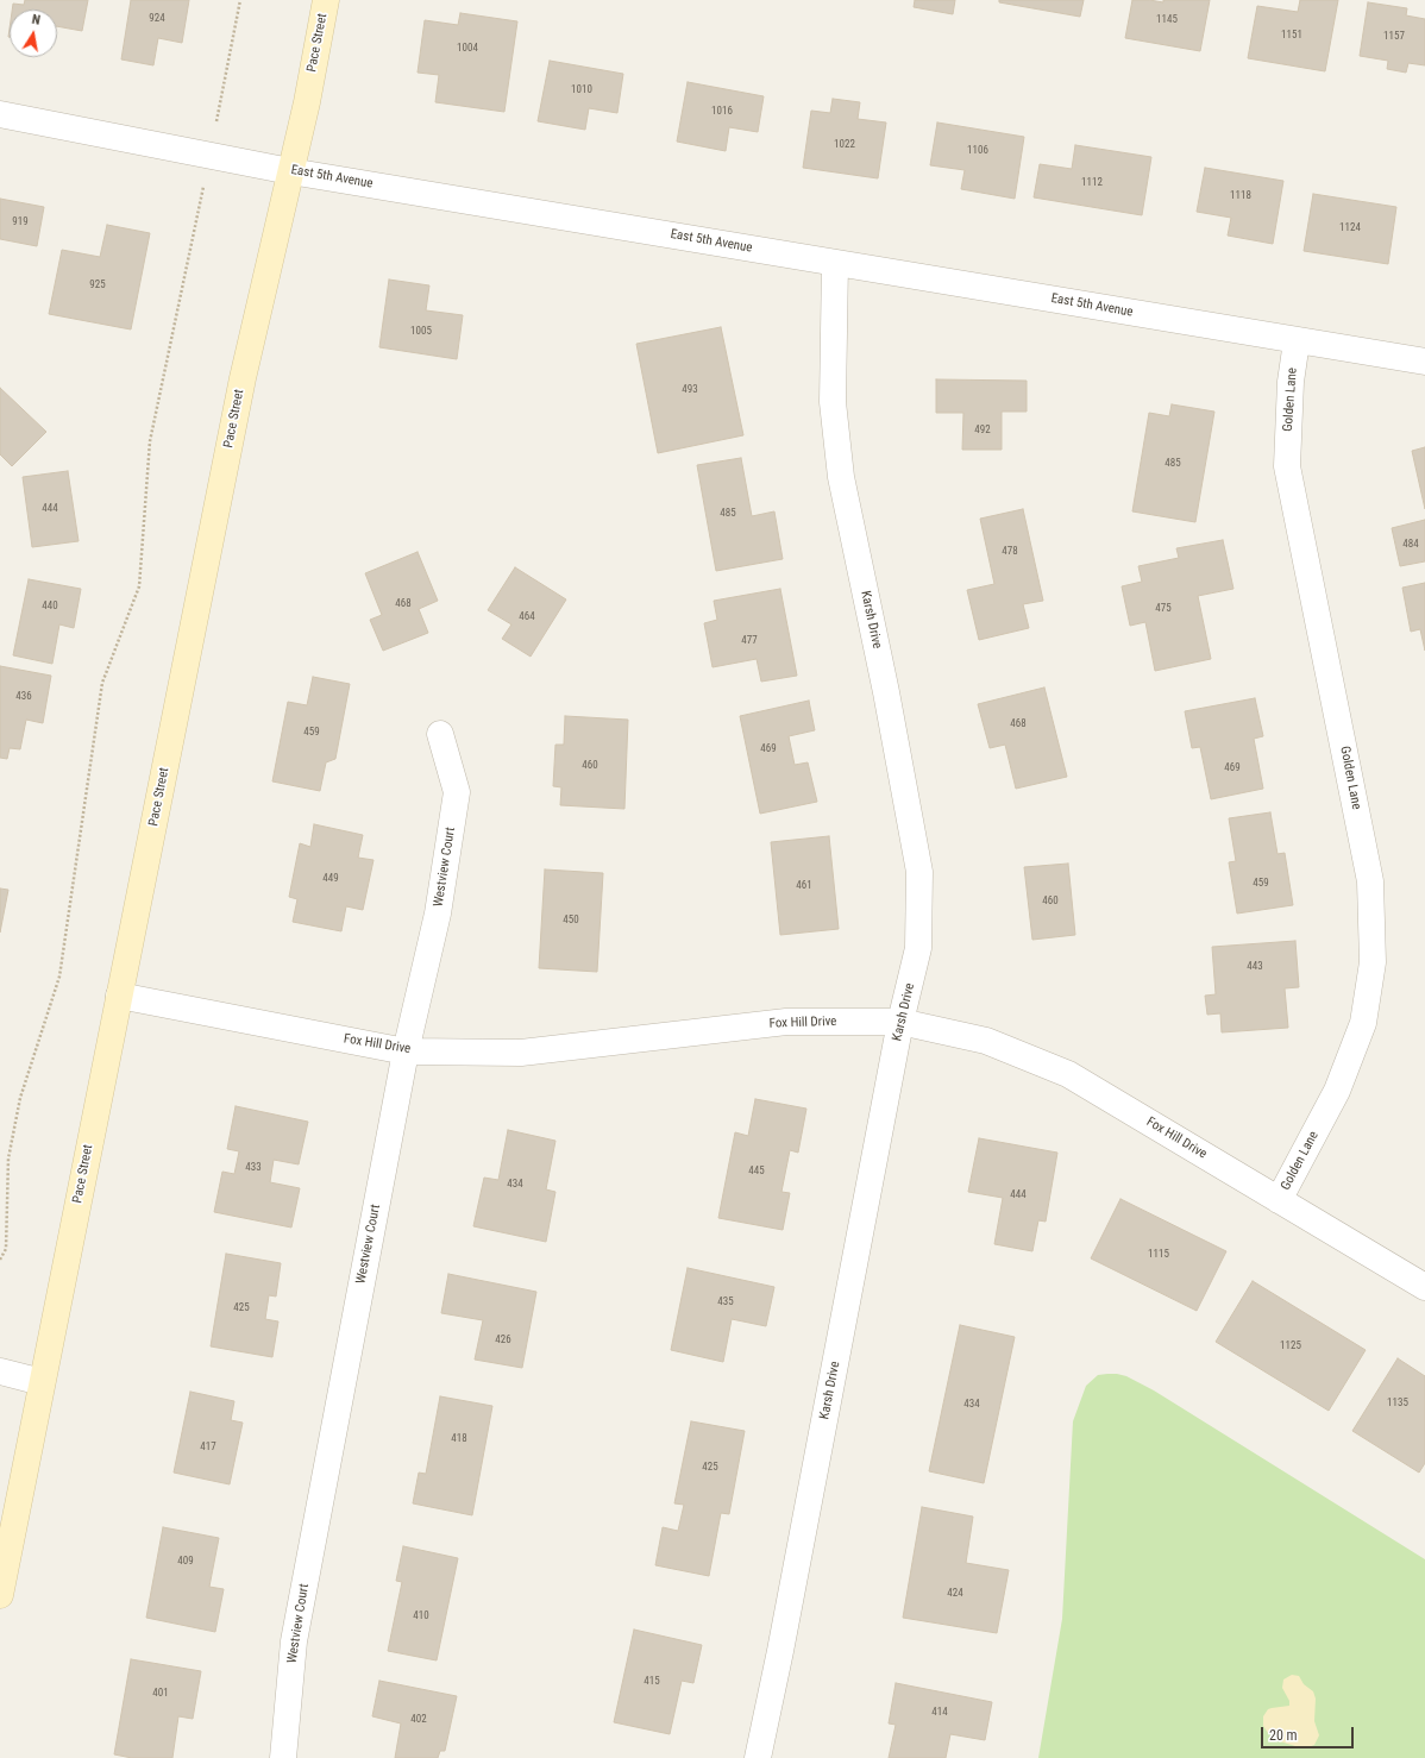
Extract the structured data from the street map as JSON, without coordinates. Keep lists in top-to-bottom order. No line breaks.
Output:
{"streets":{"main road":["Pace Street"],"street":["East 5th Avenue","Golden Lane","Karsh Drive","Westview Court","Fox Hill Drive"]},"crossings":[["Pace Street","East 5th Avenue"],["Pace Street","Fox Hill Drive"],["East 5th Avenue","Golden Lane"],["East 5th Avenue","Karsh Drive"],["Golden Lane","Fox Hill Drive"],["Karsh Drive","Fox Hill Drive"],["Westview Court","Fox Hill Drive"]],"house_numbers":["924","1145","1151","1157","1004","1010","1016","1022","1106","1112","1118","919","1124","925","1005","493","492","485","444","485","484","478","468","440","475","464","477","436","468","459","469","460","469","449","459","461","460","450","443","433","445","434","444","1115","435","425","426","1125","1135","434","418","417","425","409","424","410","415","401","414","402"],"scale_bar":"20 m","north":"top"}
